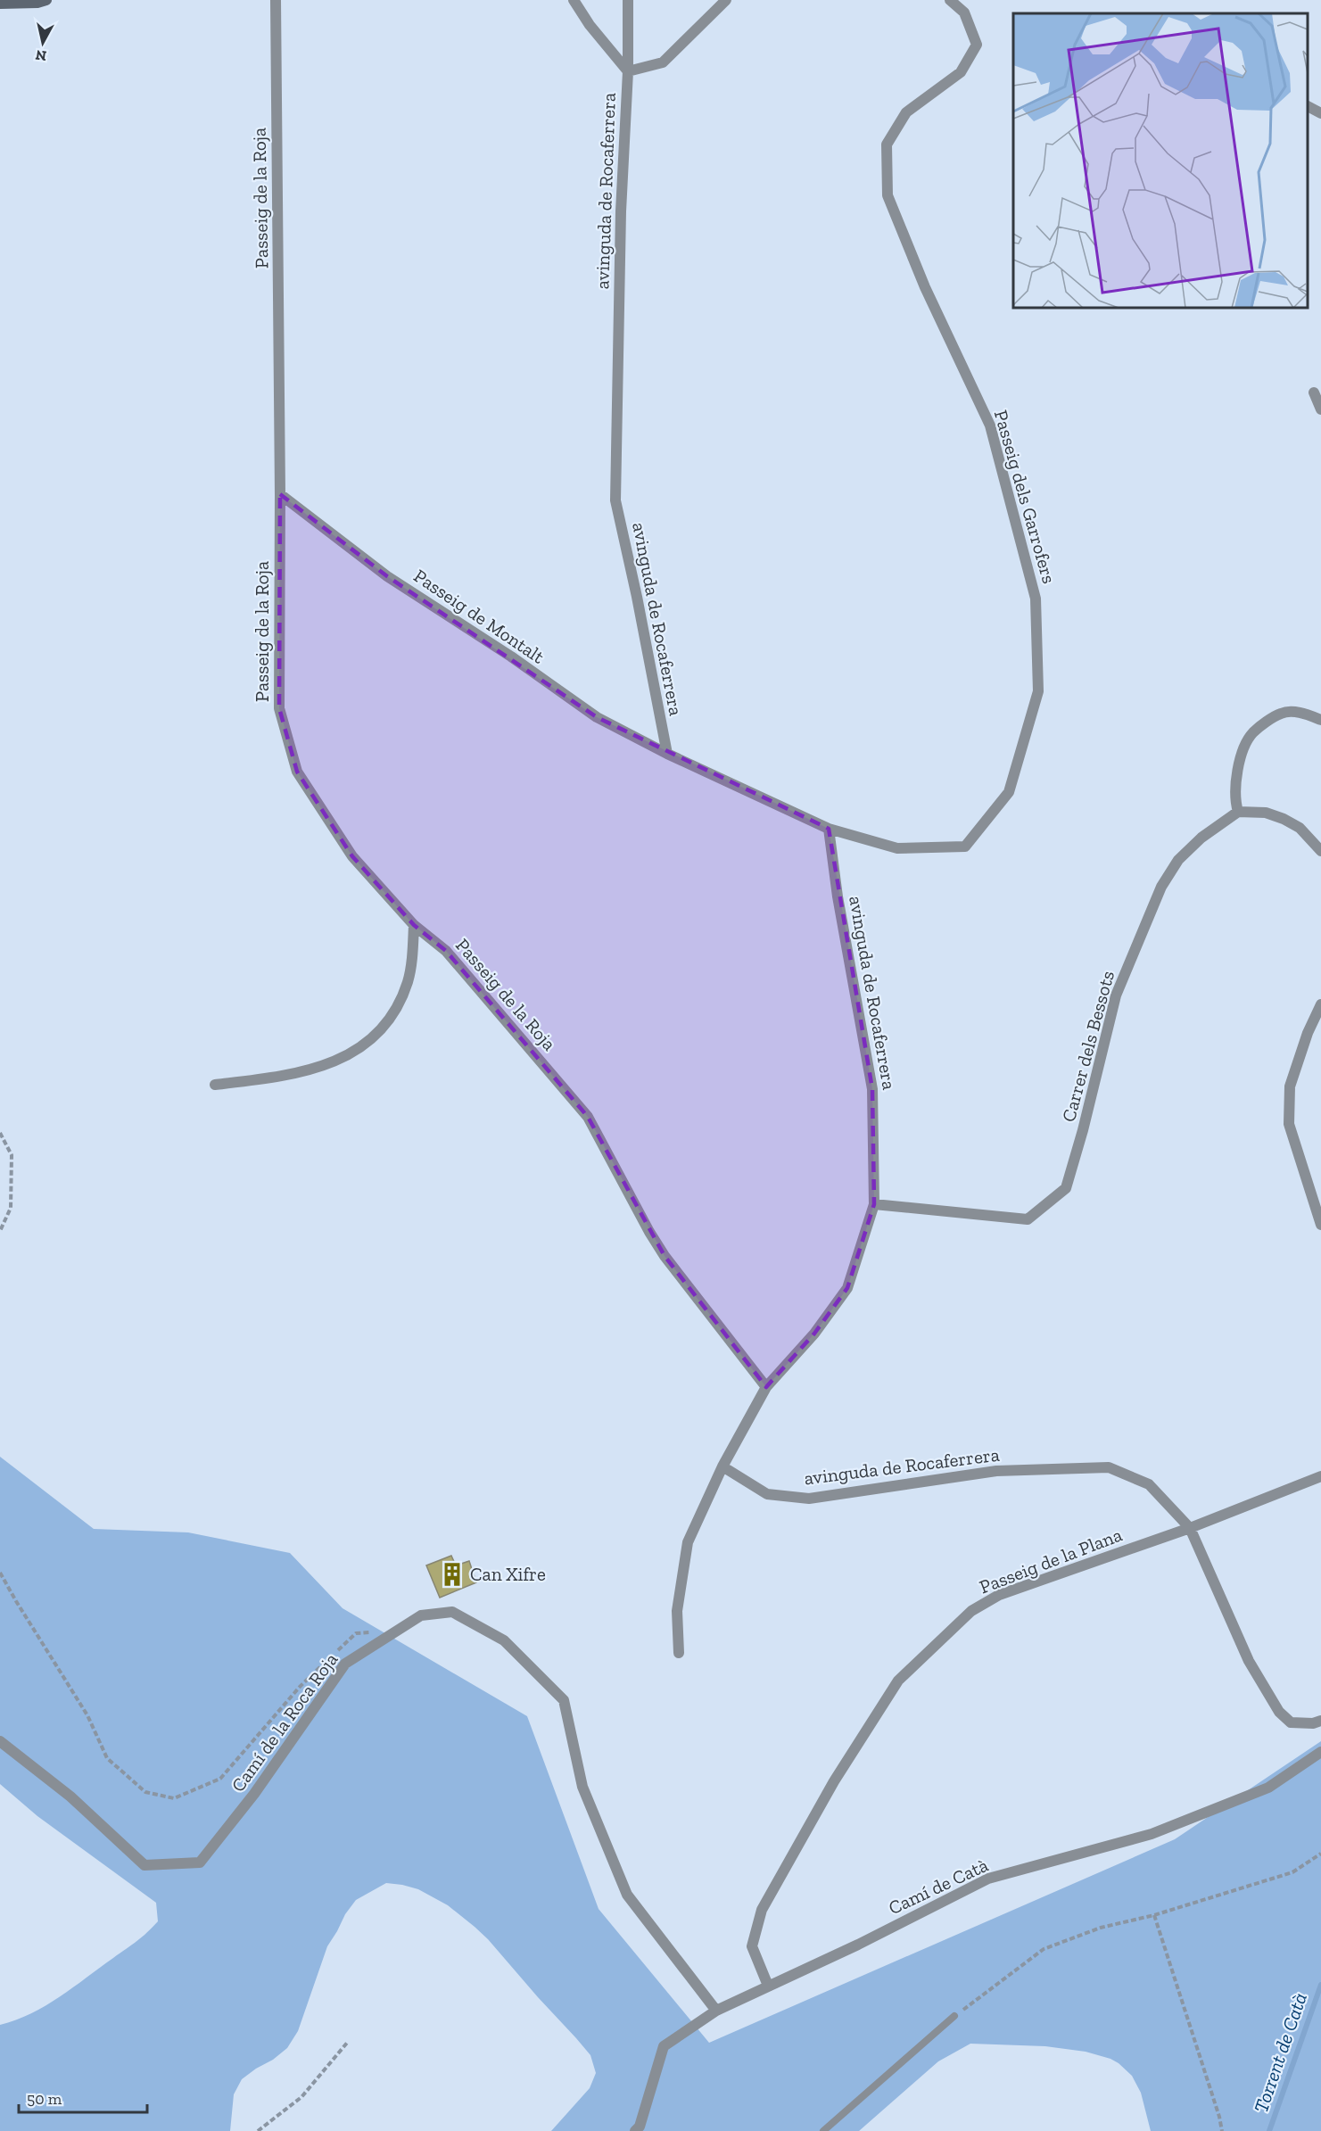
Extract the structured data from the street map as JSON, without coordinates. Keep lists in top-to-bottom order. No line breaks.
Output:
{"streets":{"street":["avinguda de Rocaferrera","Passeig de la Roja","Passeig dels Garrofers","Passeig de Montalt","Carrer dels Bessots","Passeig de la Plana","Camí de la Roca Roja","Camí de Catà"]},"crossings":[["avinguda de Rocaferrera","Passeig de la Roja"],["avinguda de Rocaferrera","Passeig dels Garrofers"],["avinguda de Rocaferrera","Passeig de Montalt"],["avinguda de Rocaferrera","Carrer dels Bessots"],["avinguda de Rocaferrera","Passeig de la Plana"],["Passeig de la Roja","Passeig de Montalt"],["Passeig de la Plana","Camí de Catà"],["Camí de la Roca Roja","Camí de Catà"]],"water":["Torrent de Catà"],"places":{"building":["Can Xifre"]},"scale_bar":"50 m","north":"bottom"}
